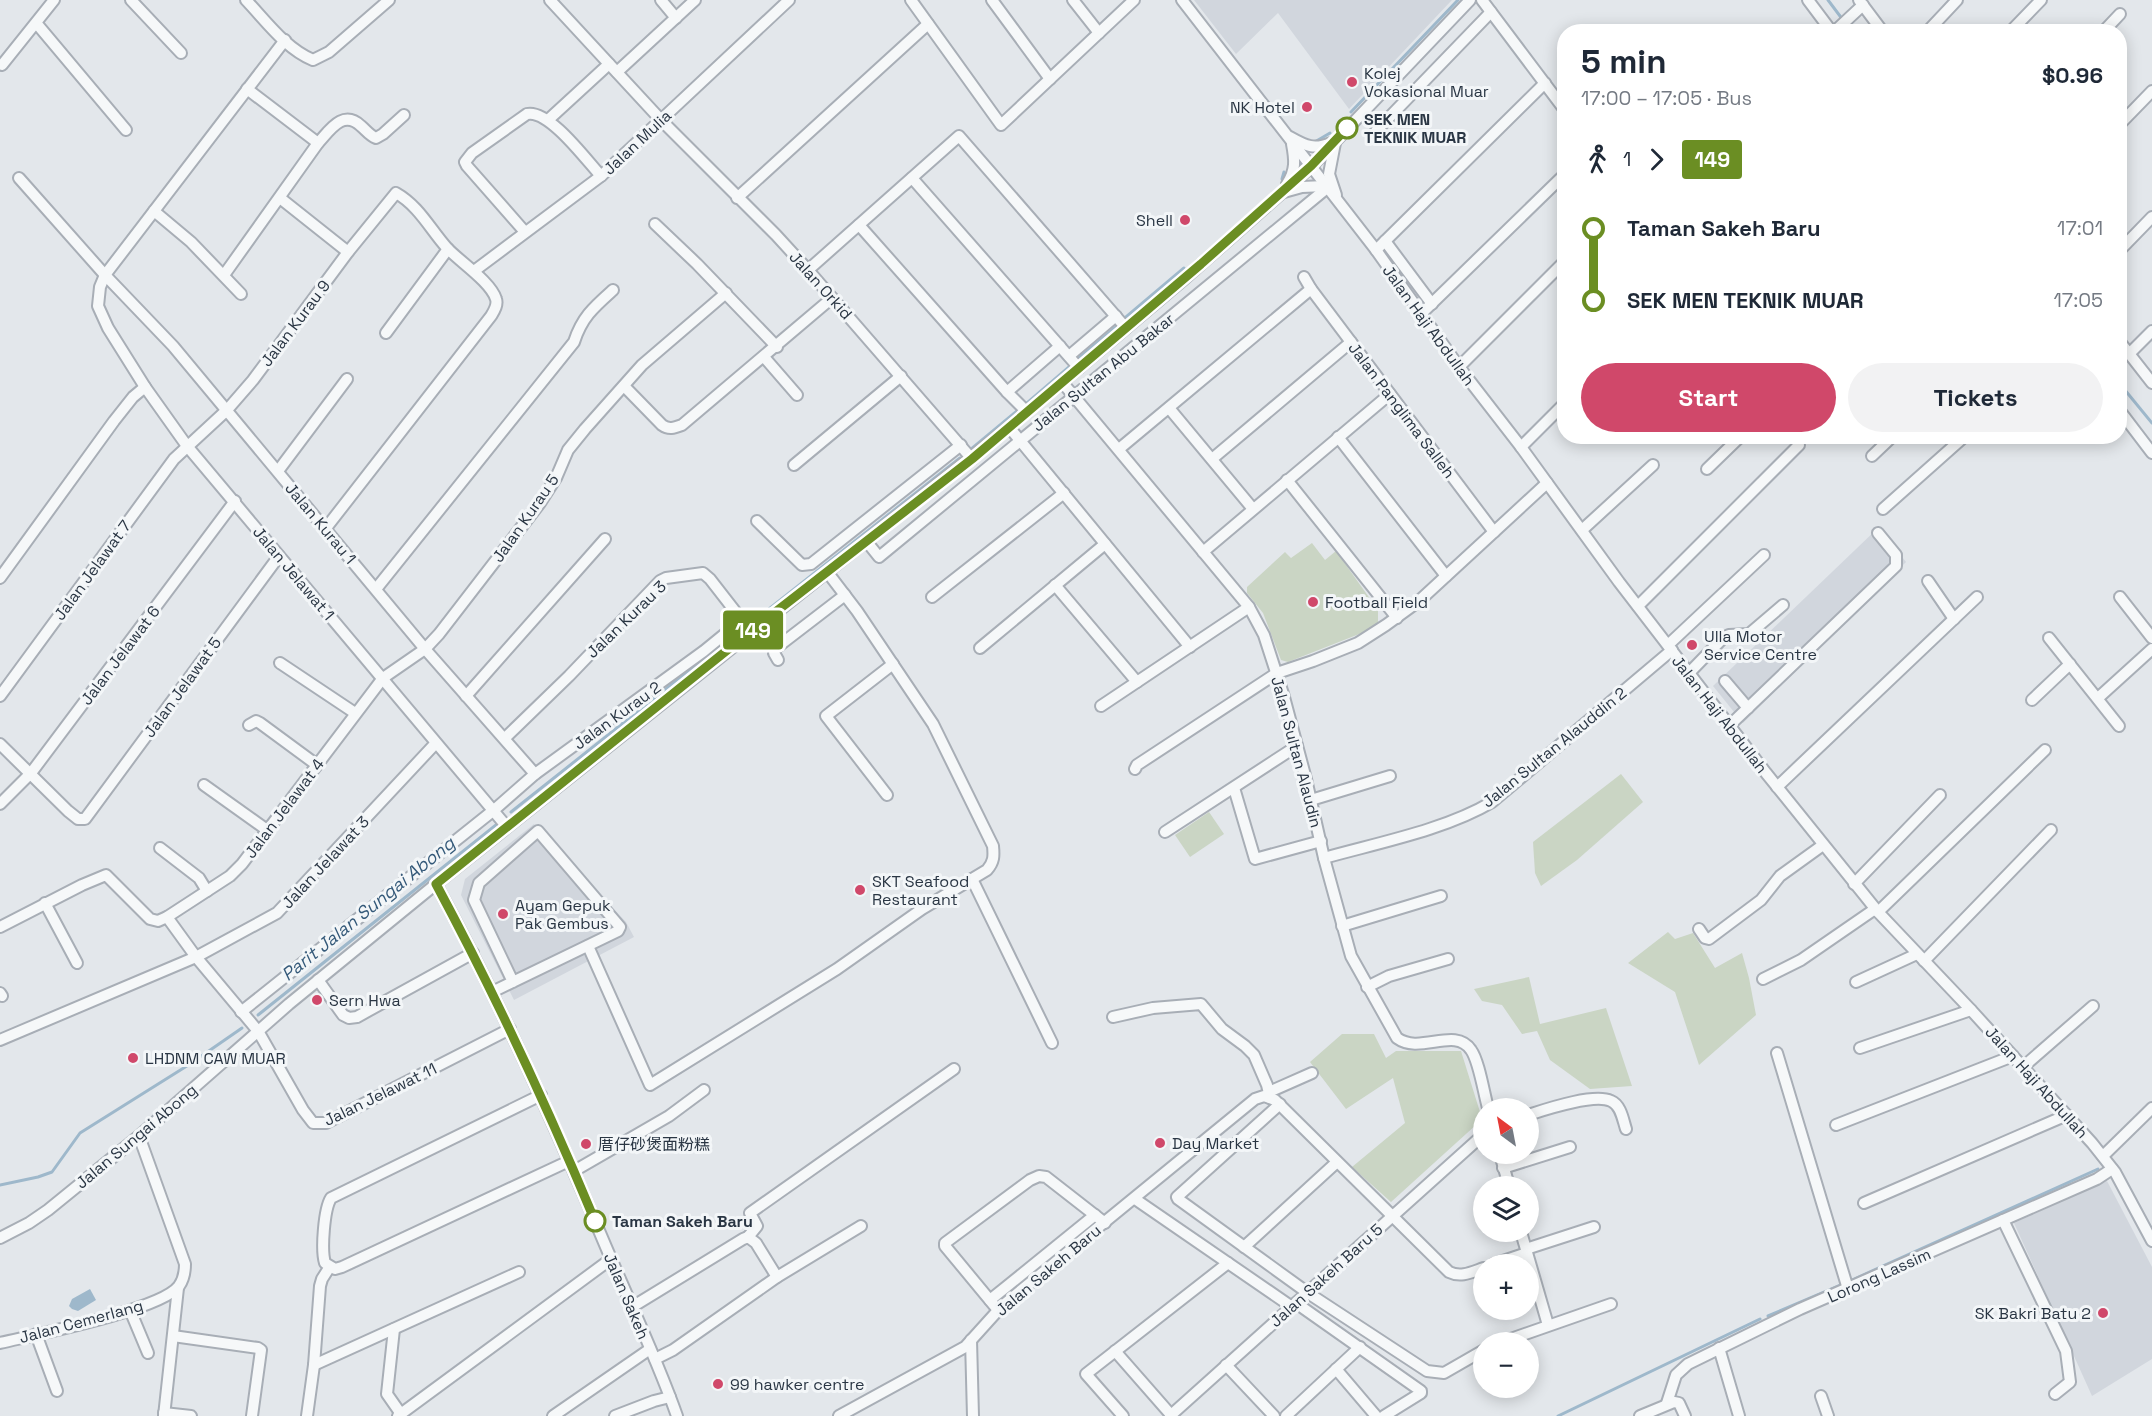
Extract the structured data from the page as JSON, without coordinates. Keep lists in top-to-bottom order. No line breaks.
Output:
{"streets":{"street":["Jalan Mulia","Jalan Orkid","Jalan Kurau 9","Jalan Haji Abdullah","Jalan Sultan Abu Bakar","Jalan Panglima Salleh","Jalan Kurau 5","Jalan Kurau 1","Jalan Jelawat 7","Jalan Jelawat 1","Jalan Kurau 3","Jalan Jelawat 6","Jalan Jelawat 5","Jalan Kurau 2","Jalan Sultan Alauddin 2","Jalan Sultan Alaudin","Jalan Jelawat 4","Jalan Jelawat 3","Jalan Jelawat 11","Jalan Sungai Abong","Jalan Sakeh Baru","Jalan Sakeh Baru 5","Lorong Lassim","Jalan Sakeh","Jalan Cemerlang"]},"crossings":[["Jalan Mulia","Jalan Orkid"],["Jalan Kurau 9","Jalan Kurau 1"],["Jalan Kurau 9","Jalan Jelawat 7"],["Jalan Kurau 9","Jalan Jelawat 1"],["Jalan Haji Abdullah","Jalan Sultan Abu Bakar"],["Jalan Haji Abdullah","Jalan Sultan Alauddin 2"],["Jalan Haji Abdullah","Lorong Lassim"],["Jalan Sultan Abu Bakar","Jalan Sultan Alaudin"],["Jalan Kurau 5","Jalan Kurau 1"],["Jalan Kurau 5","Jalan Jelawat 1"],["Jalan Kurau 5","Jalan Jelawat 4"],["Jalan Kurau 1","Jalan Jelawat 1"],["Jalan Kurau 1","Jalan Kurau 3"],["Jalan Kurau 1","Jalan Kurau 2"],["Jalan Jelawat 7","Jalan Jelawat 1"],["Jalan Jelawat 1","Jalan Jelawat 6"],["Jalan Jelawat 1","Jalan Jelawat 5"],["Jalan Jelawat 1","Jalan Kurau 2"],["Jalan Jelawat 1","Jalan Jelawat 4"],["Jalan Jelawat 1","Jalan Jelawat 3"],["Jalan Jelawat 1","Jalan Sungai Abong"],["Jalan Kurau 3","Jalan Kurau 2"],["Jalan Jelawat 6","Jalan Jelawat 5"],["Jalan Kurau 2","Jalan Sungai Abong"],["Jalan Sultan Alauddin 2","Jalan Sultan Alaudin"],["Jalan Jelawat 11","Jalan Sungai Abong"],["Jalan Jelawat 11","Jalan Sakeh"],["Jalan Sungai Abong","Jalan Sakeh"]],"water":["Parit Jalan Sungai Abong"],"places":["Kolej Vokasional Muar","NK Hotel","SEK MEN TEKNIK MUAR","Shell","Football Field","Ulla Motor Service Centre","SKT Seafood Restaurant","Ayam Gepuk Pak Gembus","Sern Hwa","LHDNM CAW MUAR","Day Market","厝仔砂煲面粉糕","Taman Sakeh Baru","SK Bakri Batu 2","99 hawker centre"],"lines":["bus line 149"],"north":"top left","page":{"on_map":"149","heading":["5 min","17:00 – 17:05 · Bus","$0.96"],"legs":["1","149"],"list":[{"name":"Taman Sakeh Baru","value":"17:01"},{"name":"SEK MEN TEKNIK MUAR","value":"17:05"}],"buttons":["Start","Tickets"],"map_buttons":["+","−"]}}
